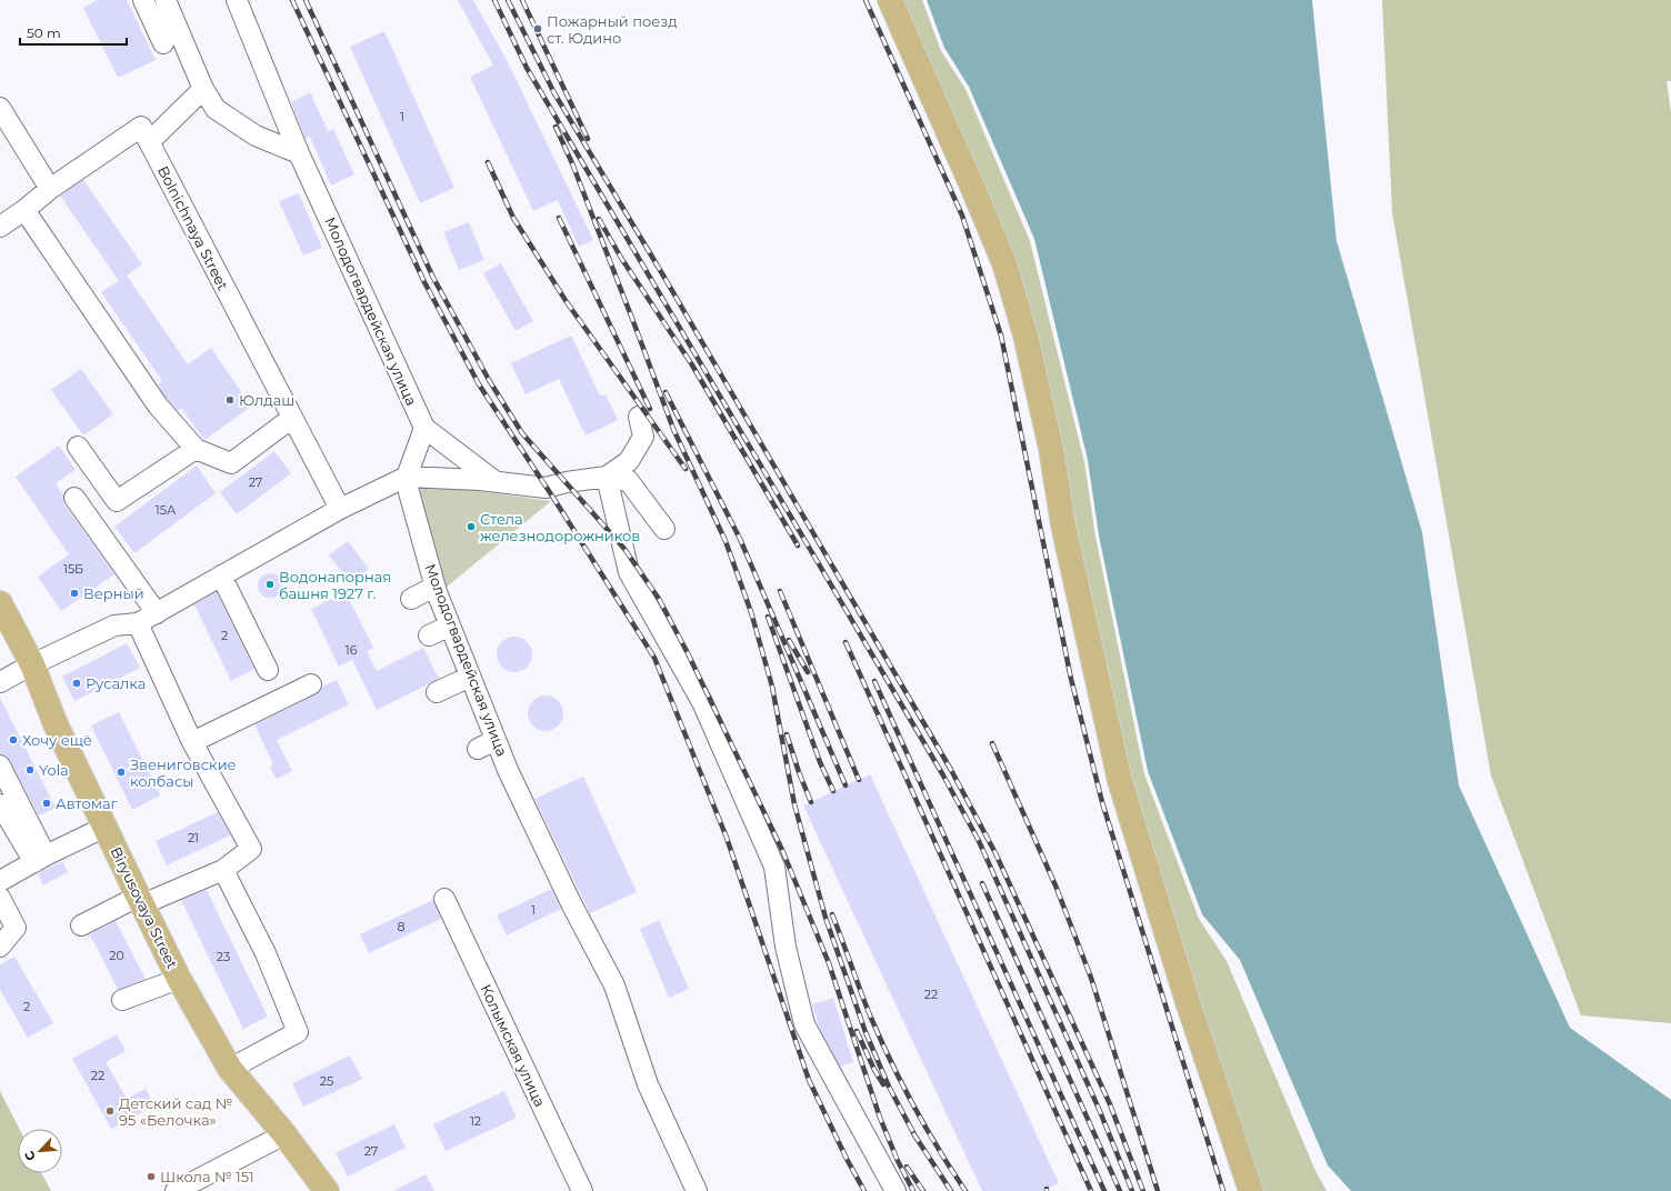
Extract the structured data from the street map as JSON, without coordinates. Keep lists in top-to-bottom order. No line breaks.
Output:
{"streets":{"main road":["Biryusovaya Street"],"street":["Bolnichnaya Street","Молодогвардейская улица","Колымская улица"]},"places":["Пожарный поезд ст. Юдино","Юлдаш","Стела железнодорожников","Водонапорная башня 1927 г.","Верный","Русалка","Хочу ещё","Yola","Звениговские колбасы","Автомаг","Детский сад № 95 «Белочка»","Школа № 151"],"house_numbers":["1","27","15А","15Б","2","16","21","1","8","20","23","22","2","22","25","12","27"],"scale_bar":"50 m","north":"bottom left"}
